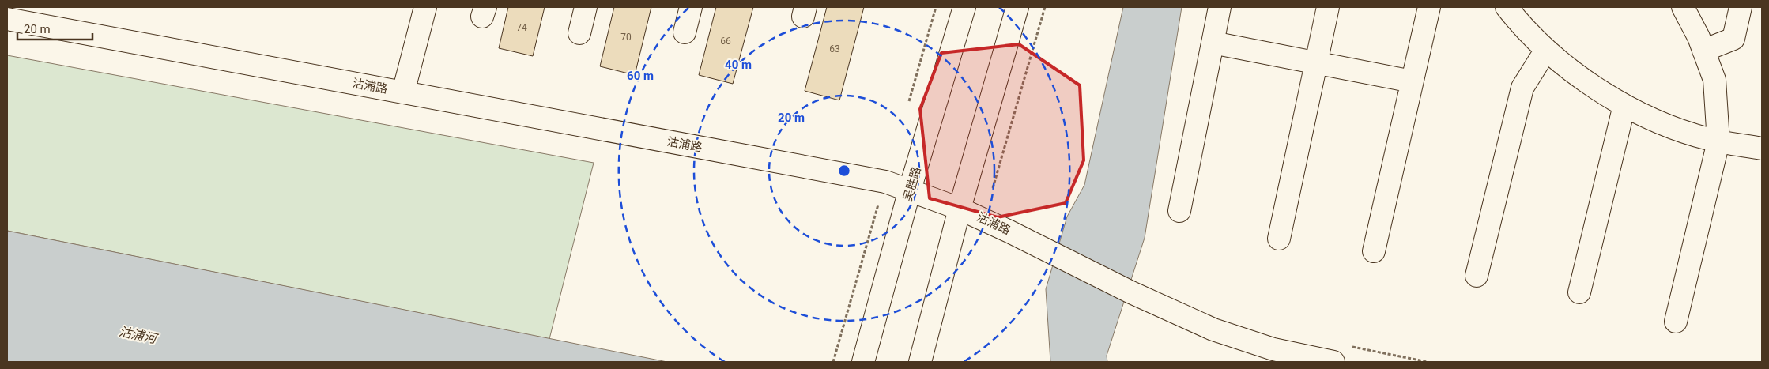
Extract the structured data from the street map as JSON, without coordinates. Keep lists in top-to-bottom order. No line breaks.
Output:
{"streets":{"street":["沽浦路","吴胜路"]},"crossings":[["沽浦路","吴胜路"]],"water":["沽浦河"],"house_numbers":["74","70","66","63"],"scale_bar":"20 m","rings":["40 m","60 m","20 m"]}
